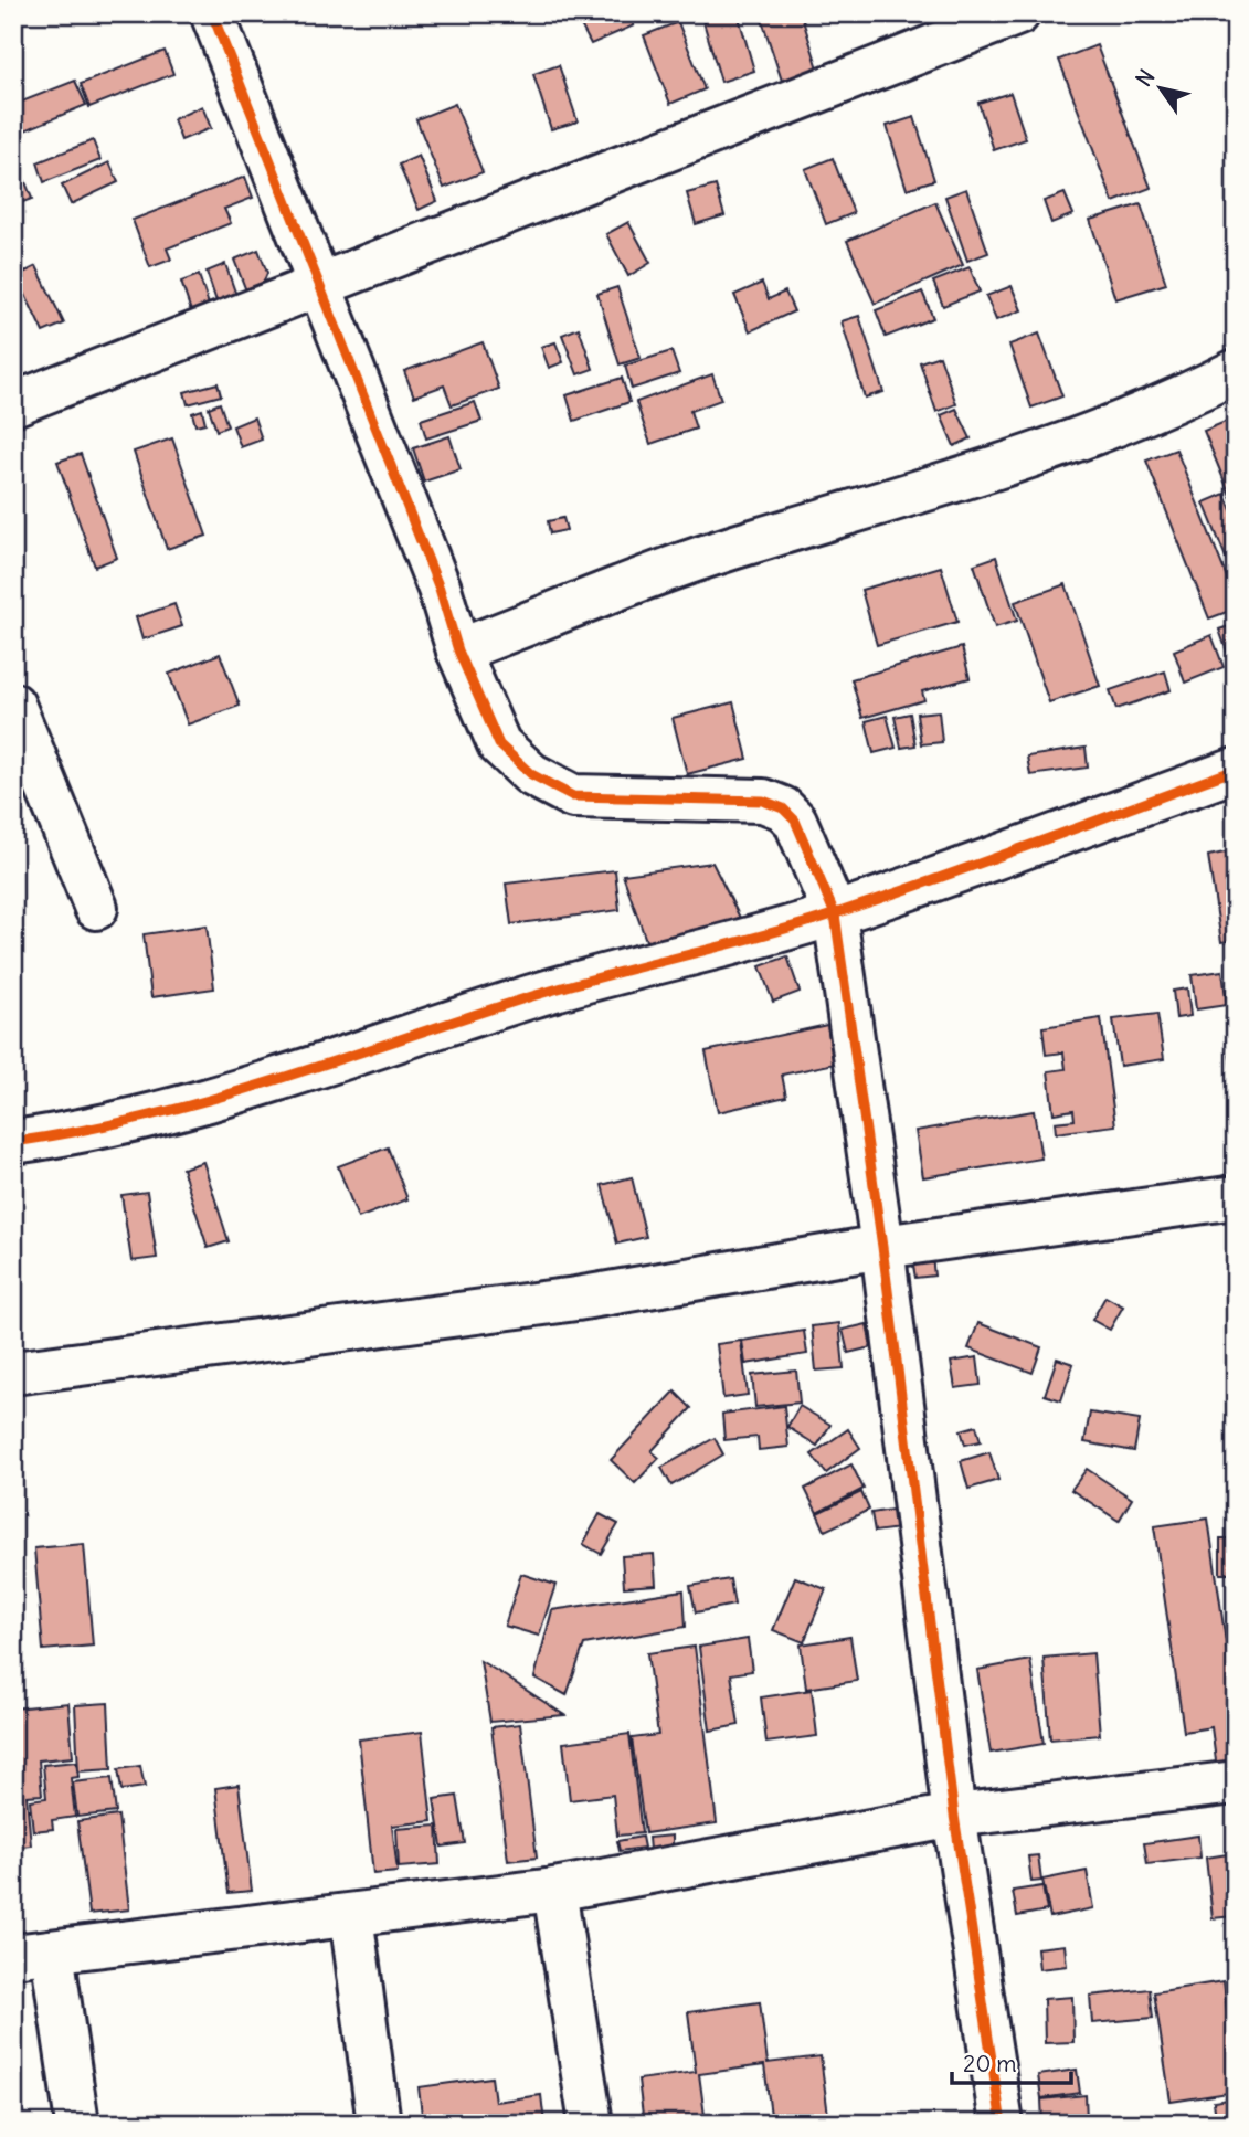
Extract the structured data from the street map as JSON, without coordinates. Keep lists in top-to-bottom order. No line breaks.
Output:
{"scale_bar":"20 m","north":"top left"}
